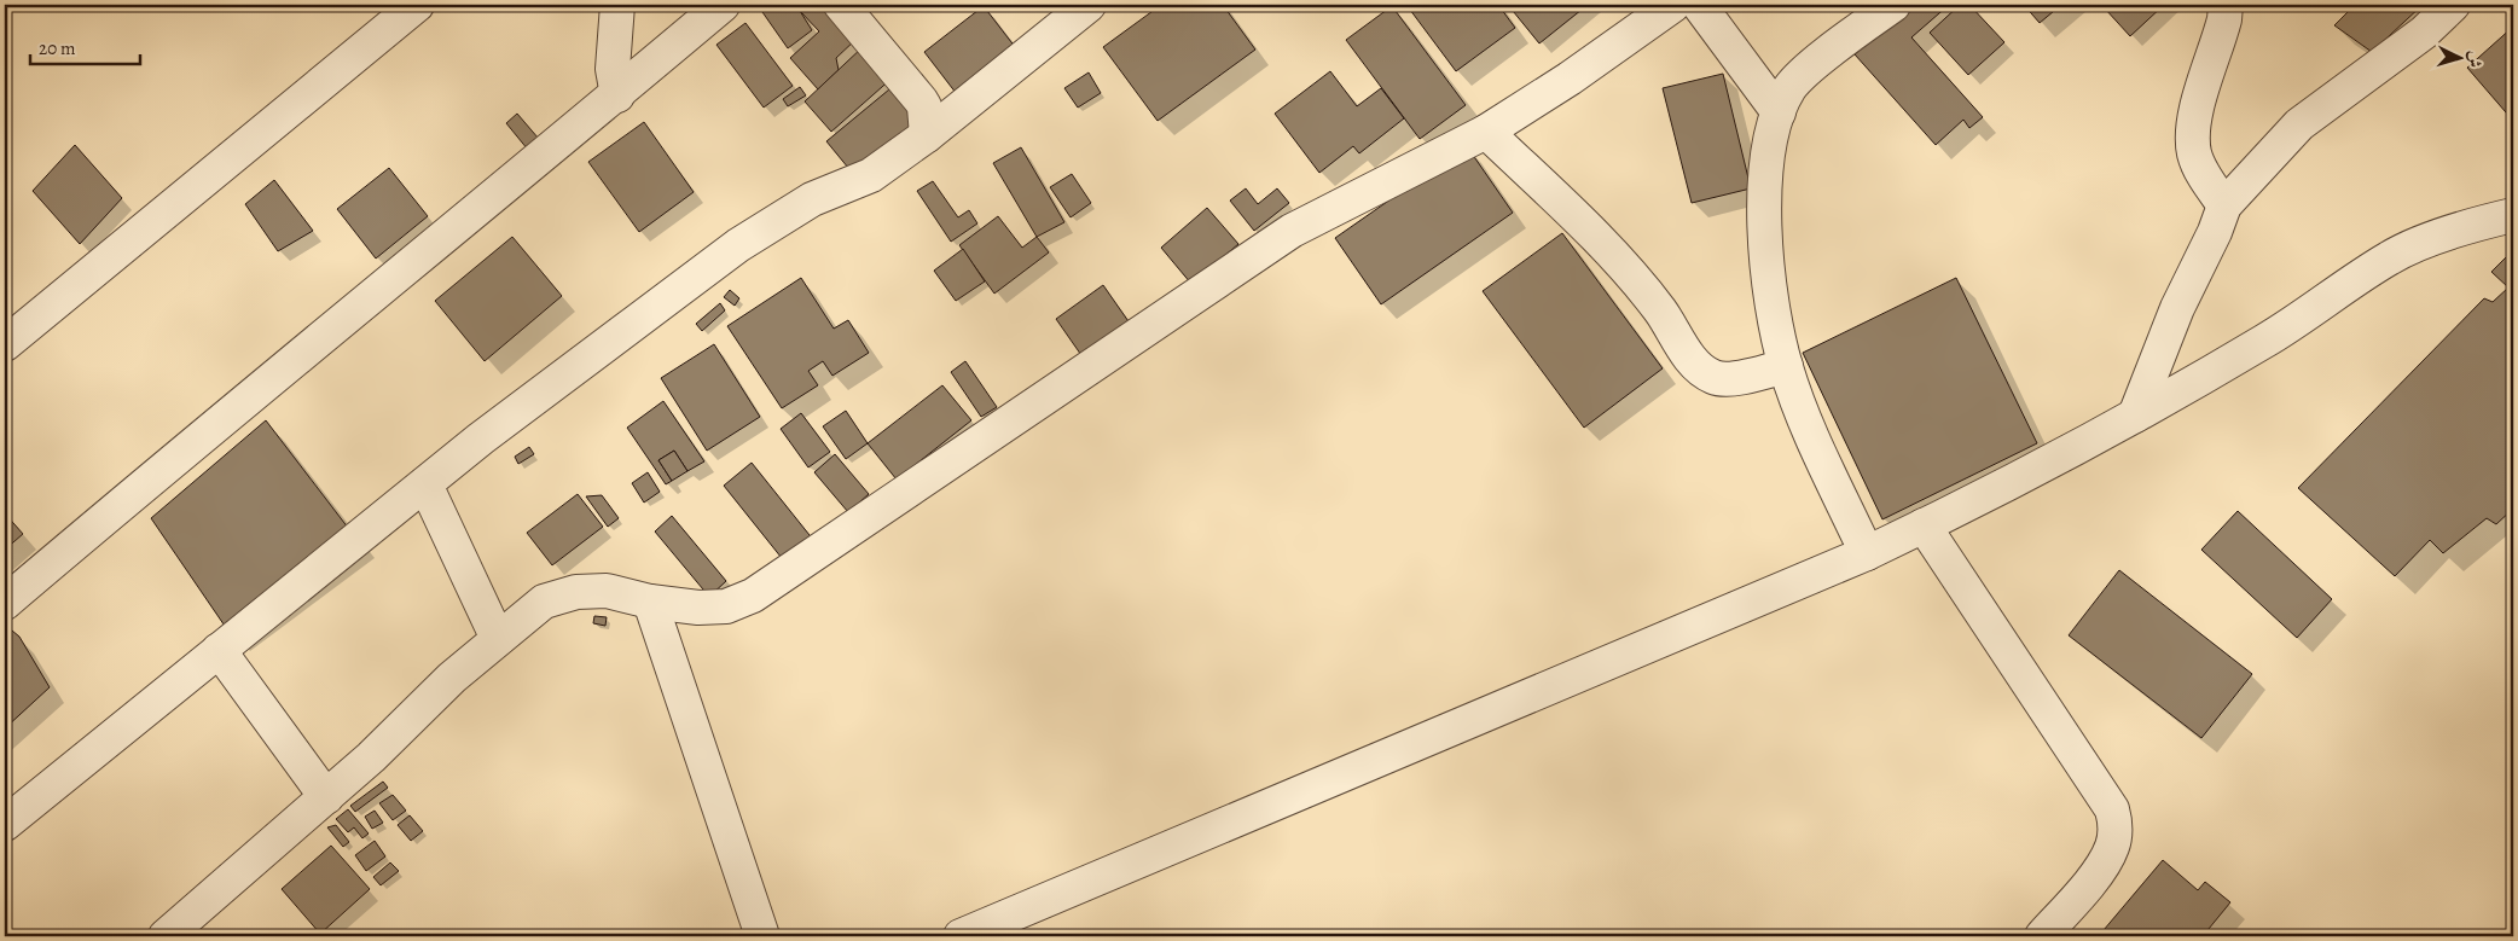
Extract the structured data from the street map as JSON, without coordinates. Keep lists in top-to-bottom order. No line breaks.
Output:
{"scale_bar":"20 m","north":"right"}
